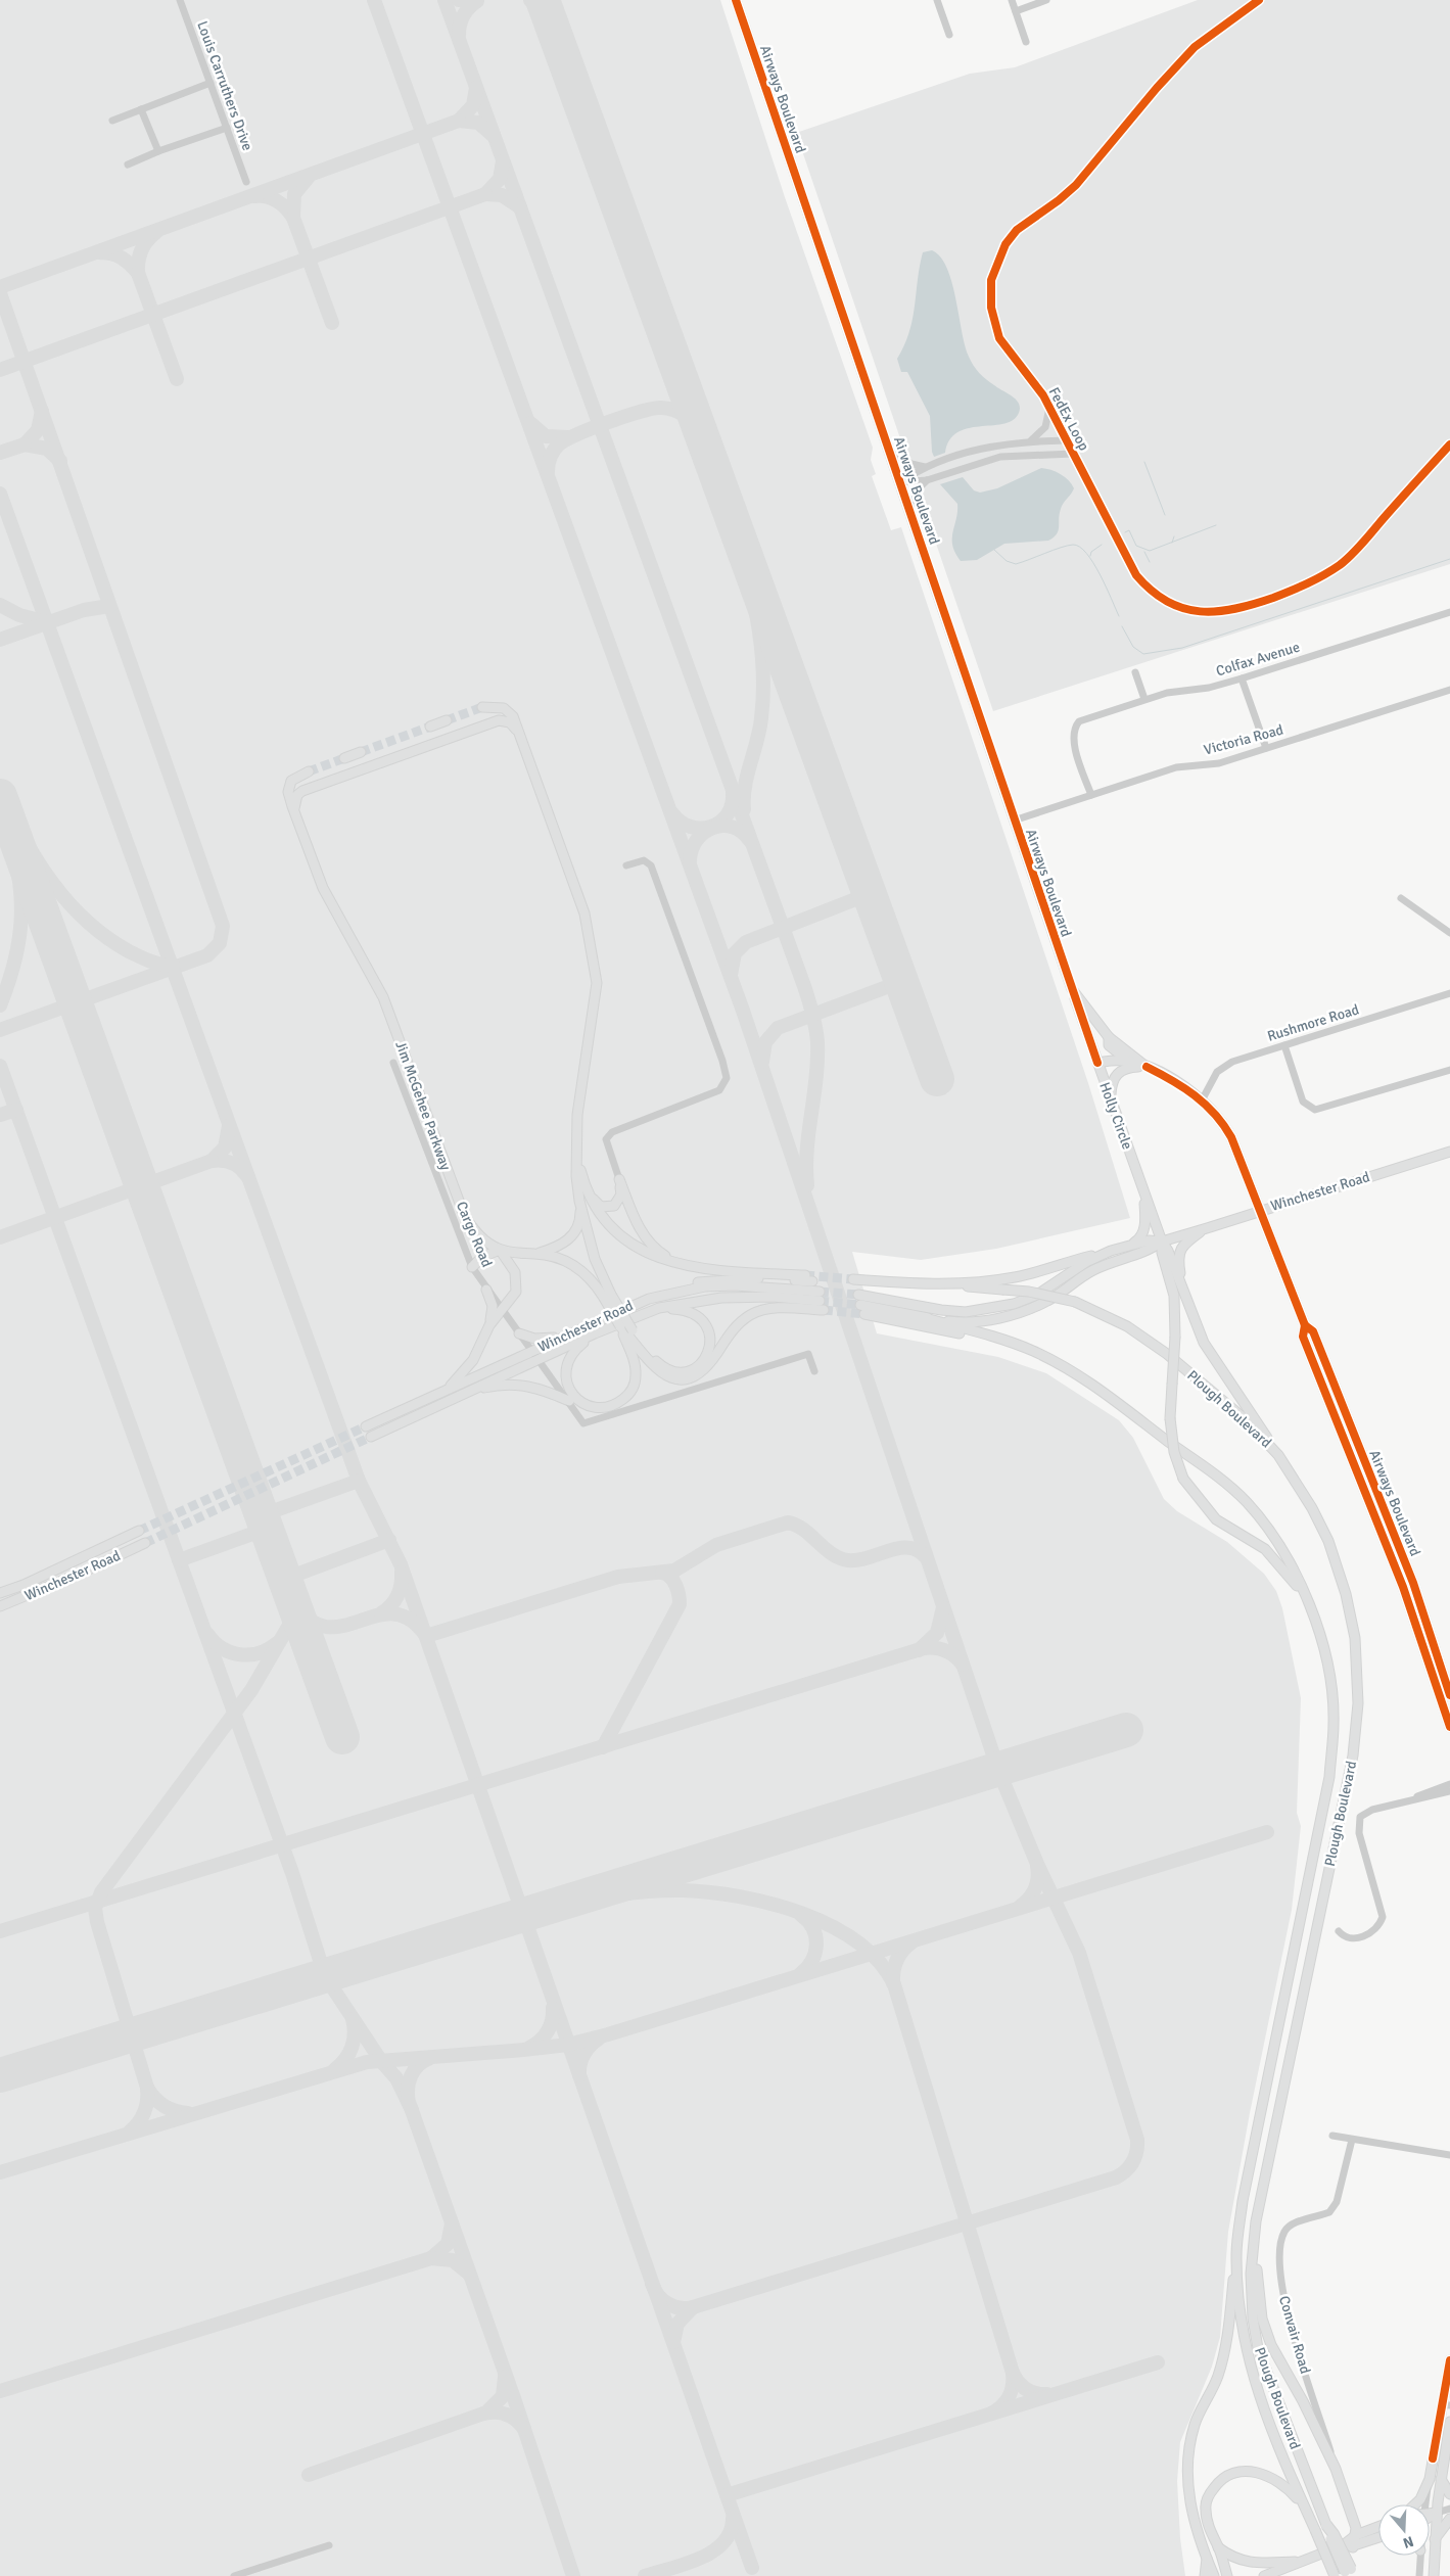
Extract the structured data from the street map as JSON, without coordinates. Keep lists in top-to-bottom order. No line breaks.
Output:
{"streets":{"main road":["Airways Boulevard","Jim McGehee Parkway","Holly Circle","Winchester Road","Plough Boulevard","Convair Road"],"street":["Louis Carruthers Drive","FedEx Loop","Colfax Avenue","Victoria Road","Rushmore Road","Cargo Road"]},"crossings":[["Airways Boulevard","Victoria Road"],["Airways Boulevard","Rushmore Road"],["Airways Boulevard","Holly Circle"],["Airways Boulevard","Winchester Road"],["Colfax Avenue","Victoria Road"],["Holly Circle","Winchester Road"],["Winchester Road","Cargo Road"]],"north":"bottom"}
